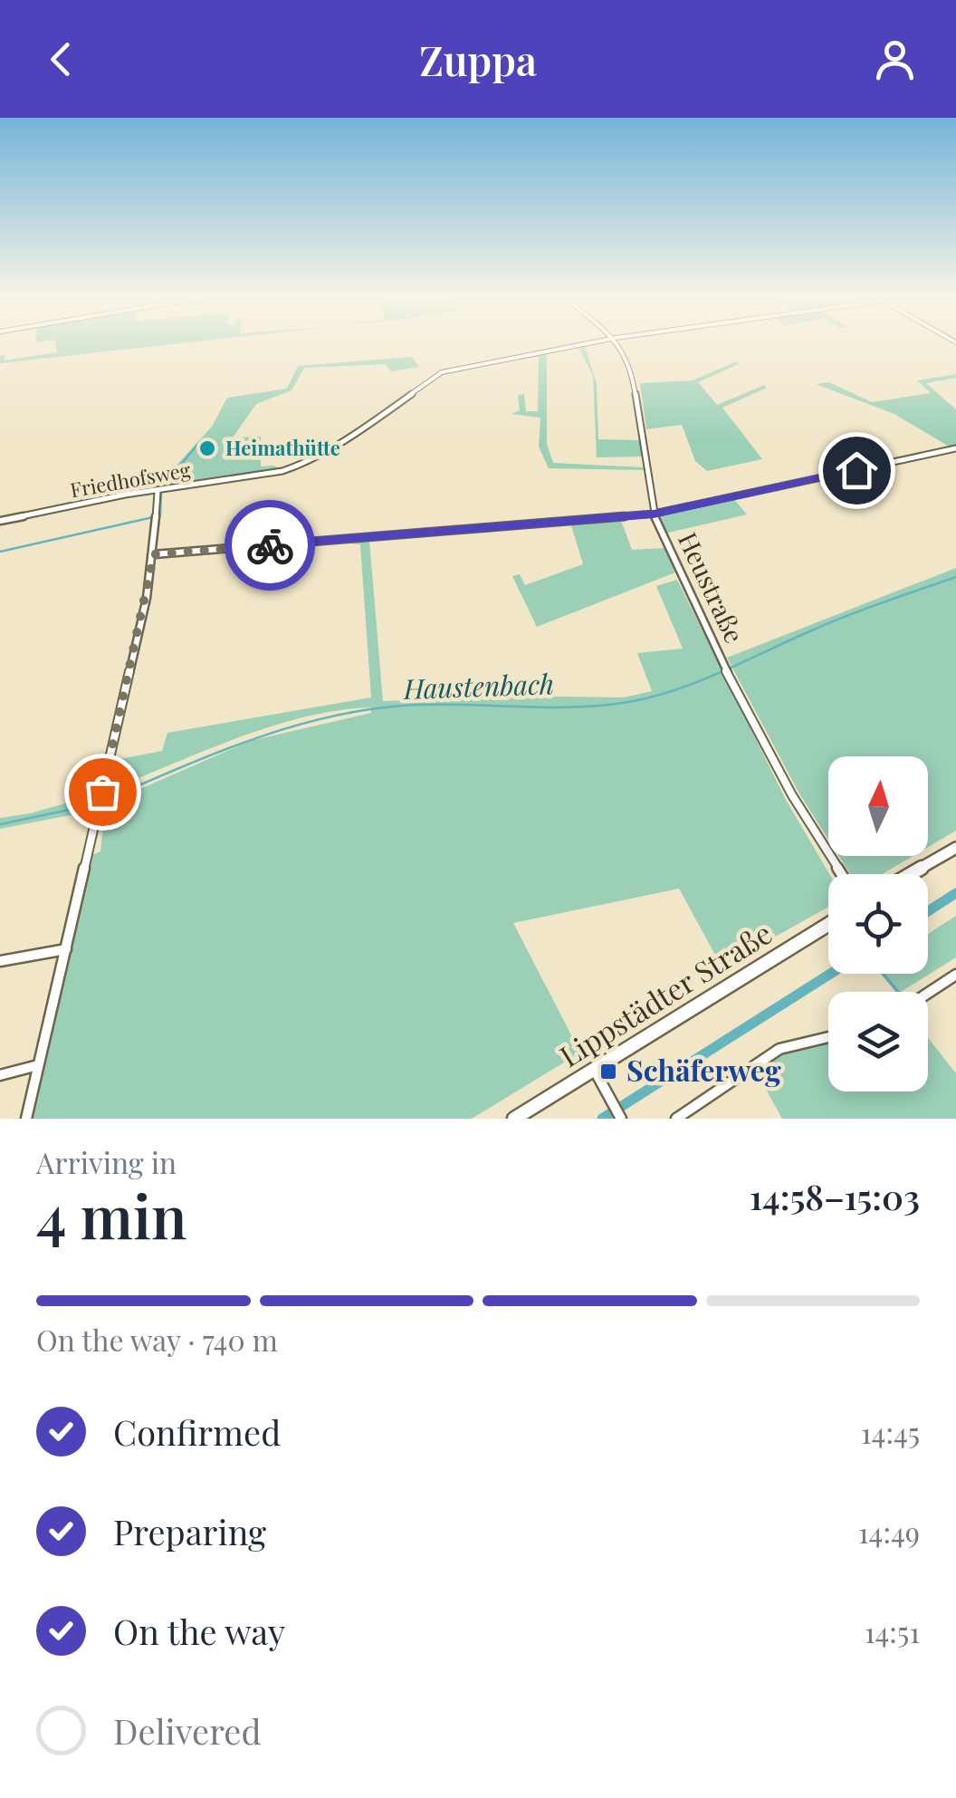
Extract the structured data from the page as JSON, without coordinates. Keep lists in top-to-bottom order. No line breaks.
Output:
{"streets":{"main road":["Lippstädter Straße"],"street":["Friedhofsweg","Heustraße"]},"water":["Haustenbach"],"places":{"other":["Heimathütte"],"transit":["Schäferweg"]},"north":"top","page":{"header":"Zuppa","heading":["4 min","Arriving in","14:58–15:03"],"bar":"On the way · 740 m","list":[["Confirmed","14:45"],["Preparing","14:49"],["On the way","14:51"],"Delivered"]}}
